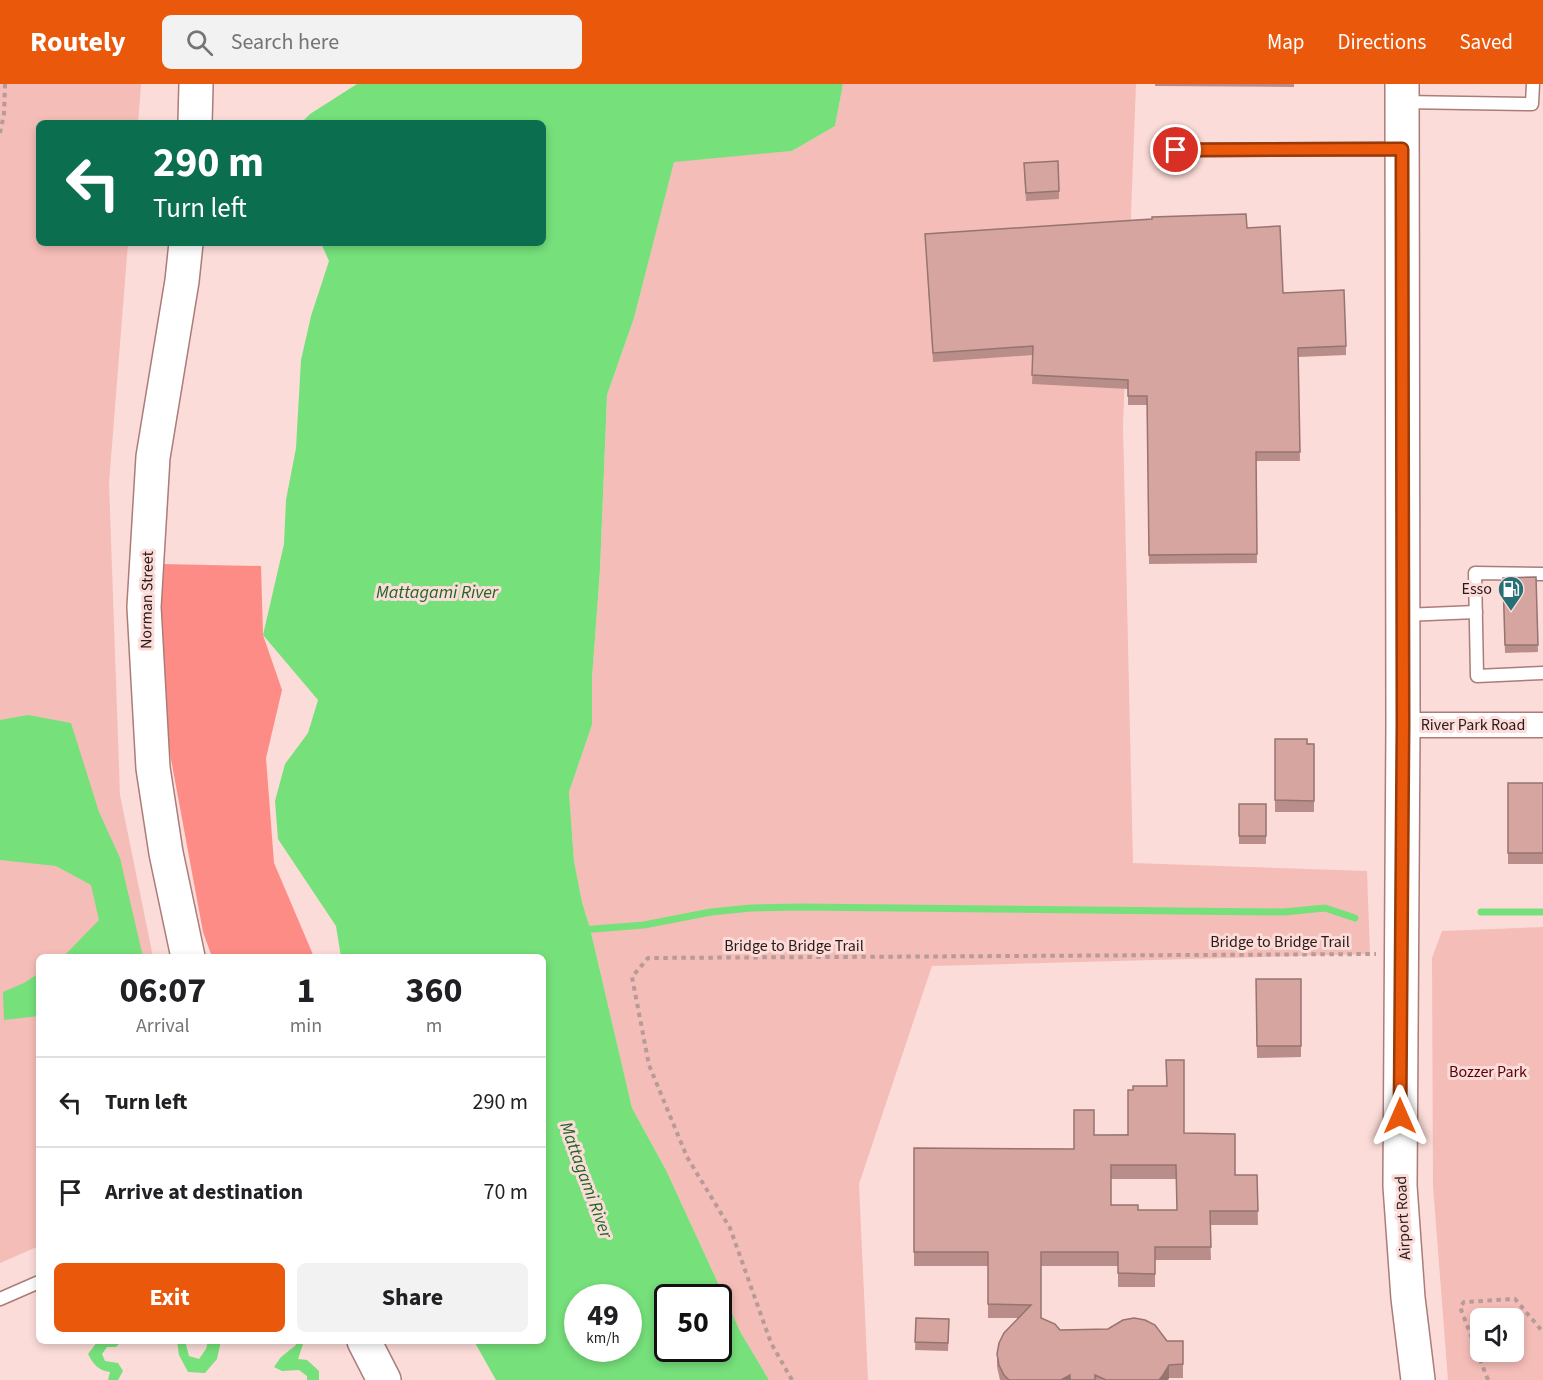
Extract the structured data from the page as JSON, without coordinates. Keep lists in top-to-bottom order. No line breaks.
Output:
{"streets":{"main road":["Norman Street","Airport Road"],"street":["River Park Road"],"path":["Bridge to Bridge Trail"]},"crossings":[["River Park Road","Airport Road"],["Bridge to Bridge Trail","Airport Road"]],"water":["Mattagami River"],"parks":["Bozzer Park"],"places":{"fuel station":["Esso"]},"page":{"header":"Routely","search":"Search here","nav":["Map","Directions","Saved"],"turn":["290 m","Turn left"],"eta":["06:07","Arrival","1","min","360","m"],"list":[{"name":"Turn left","value":"290 m"},{"name":"Arrive at destination","value":"70 m"}],"buttons":["Exit","Share"],"speed":"49 km/h","limit":"50"}}
